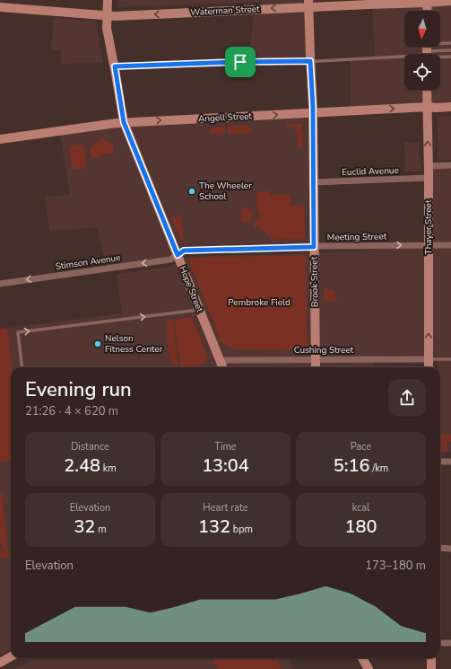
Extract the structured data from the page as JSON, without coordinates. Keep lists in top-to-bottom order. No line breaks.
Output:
{"streets":{"street":["Waterman Street","Angell Street","Euclid Avenue","Thayer Street","Meeting Street","Stimson Avenue","Brook Street","Hope Street","Cushing Street"]},"crossings":[["Waterman Street","Brook Street"],["Waterman Street","Hope Street"],["Angell Street","Thayer Street"],["Angell Street","Brook Street"],["Angell Street","Hope Street"],["Euclid Avenue","Thayer Street"],["Euclid Avenue","Brook Street"],["Thayer Street","Meeting Street"],["Thayer Street","Cushing Street"],["Meeting Street","Stimson Avenue"],["Meeting Street","Brook Street"],["Meeting Street","Hope Street"],["Stimson Avenue","Hope Street"],["Brook Street","Cushing Street"],["Hope Street","Cushing Street"]],"one_way":["Waterman Street","Angell Street","Thayer Street","Meeting Street","Stimson Avenue"],"parks":["Pembroke Field"],"places":["The Wheeler School","Nelson Fitness Center"],"north":"bottom","page":{"heading":["Evening run","21:26 · 4 × 620 m"],"stats":[["Distance","2.48 km"],["Time","13:04"],["Pace","5:16 /km"],["Elevation","32 m"],["Heart rate","132 bpm"],["kcal","180"]],"chart":["Elevation","173–180 m"]}}
